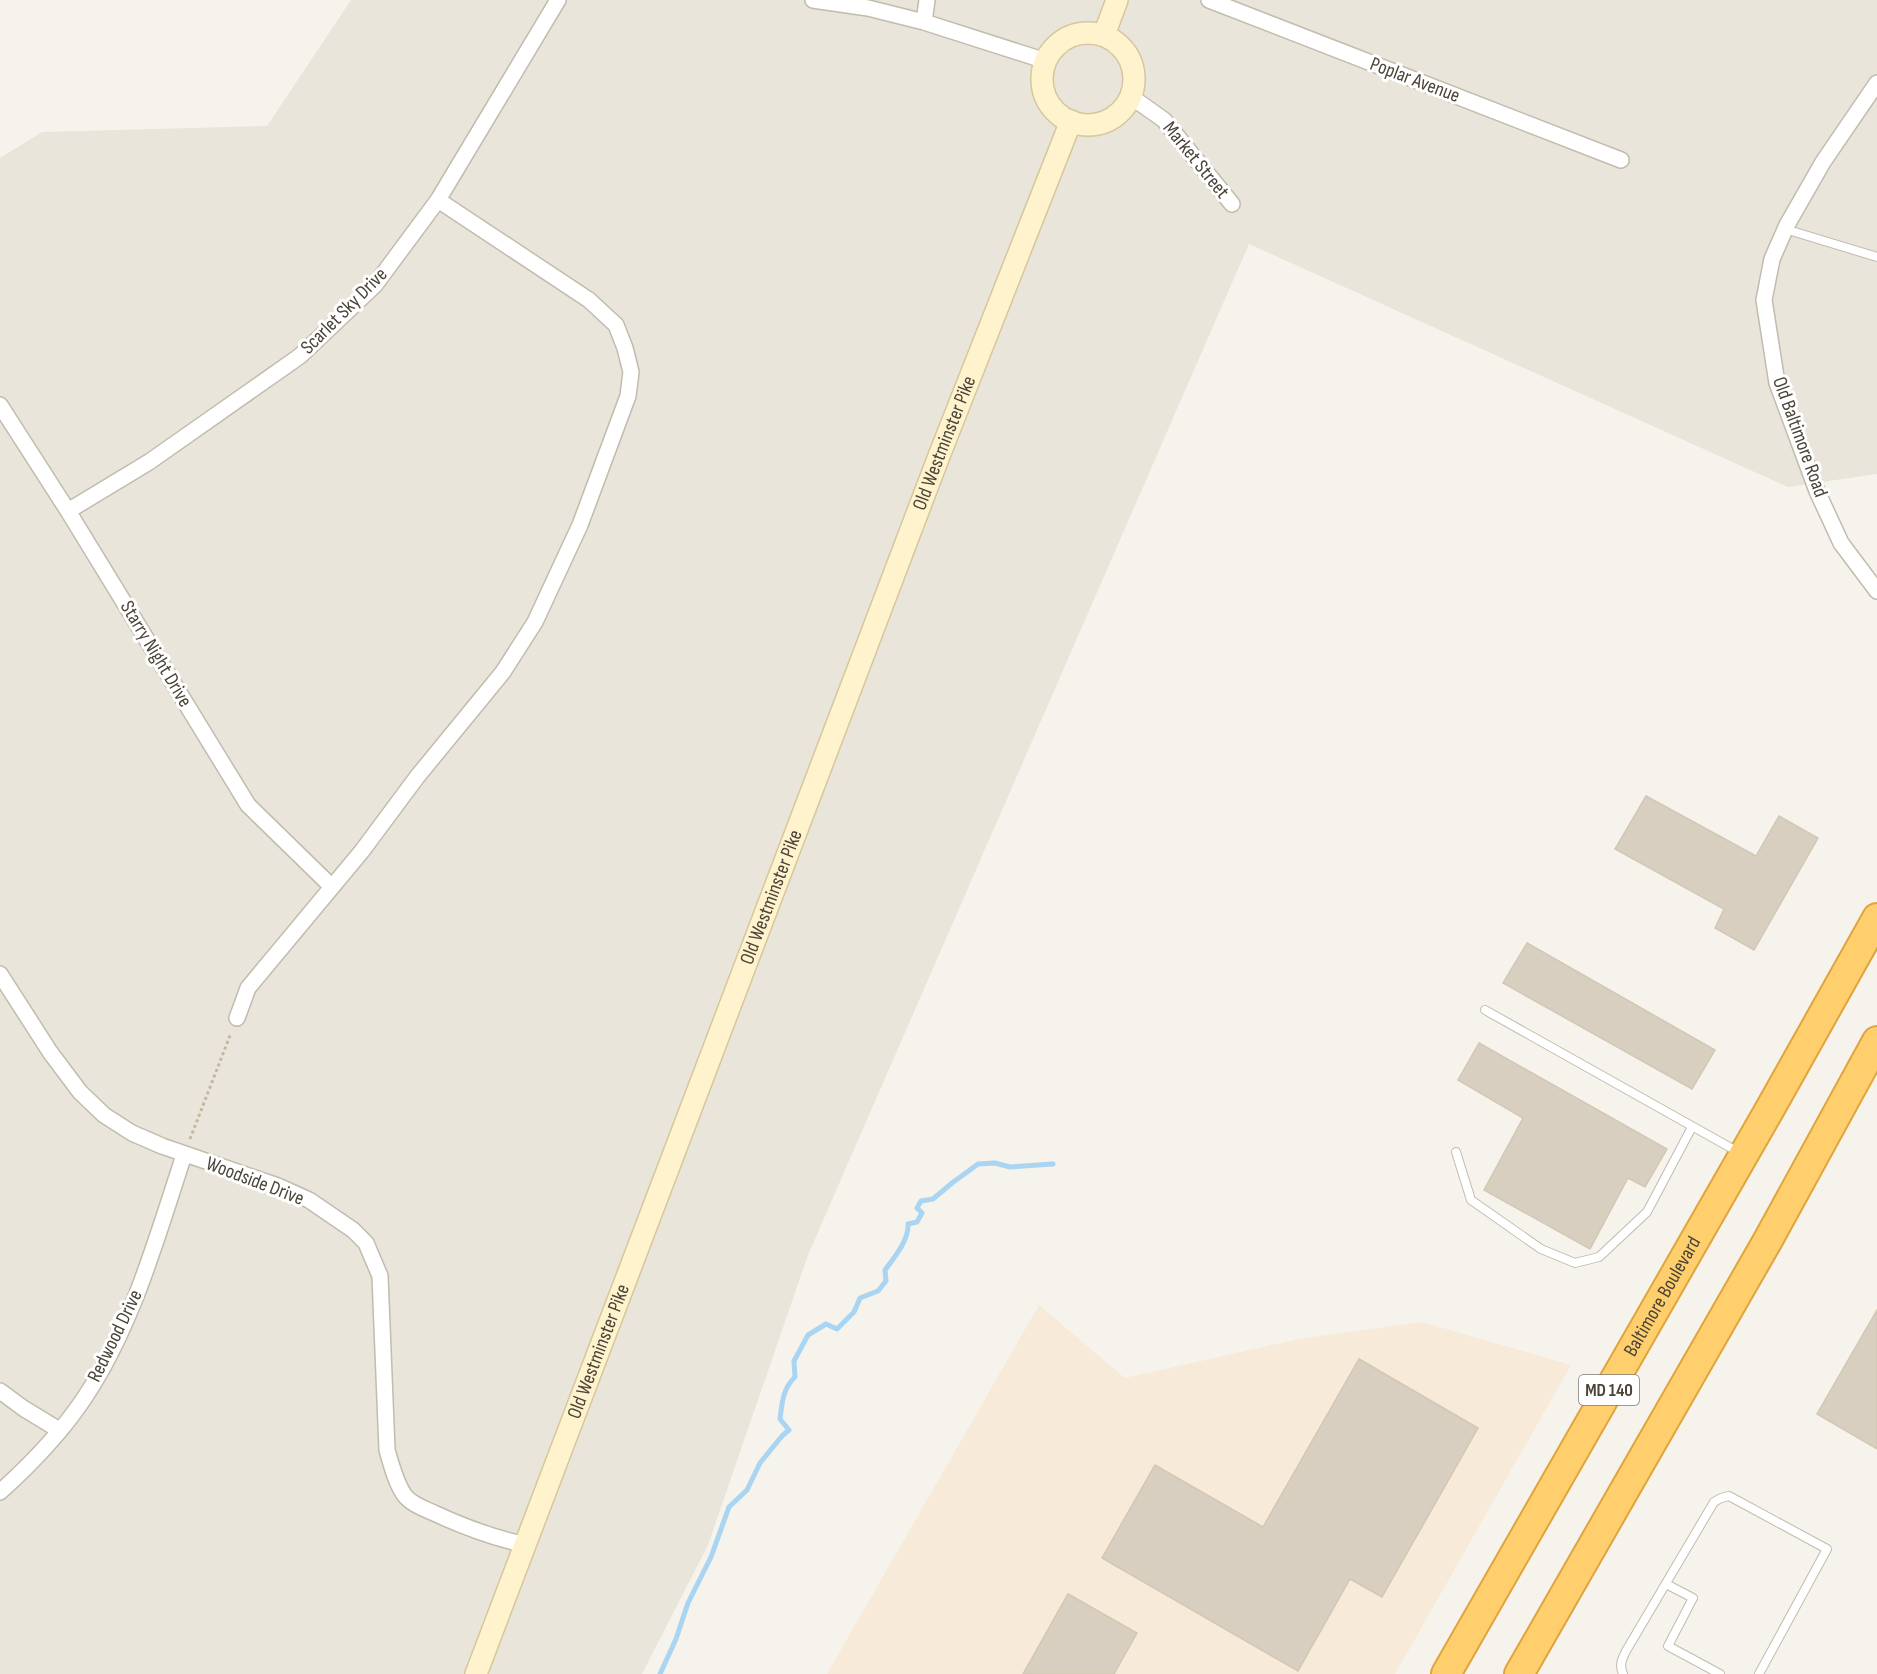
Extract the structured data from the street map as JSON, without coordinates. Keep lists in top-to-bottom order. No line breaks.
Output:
{"streets":{"highway":["Baltimore Boulevard","MD 140"],"main road":["Old Westminster Pike"],"street":["Poplar Avenue","Market Street","Scarlet Sky Drive","Old Baltimore Road","Starry Night Drive","Woodside Drive","Redwood Drive"]},"crossings":[["Market Street","Old Westminster Pike"],["Scarlet Sky Drive","Starry Night Drive"],["Old Westminster Pike","Woodside Drive"],["Woodside Drive","Redwood Drive"]]}
